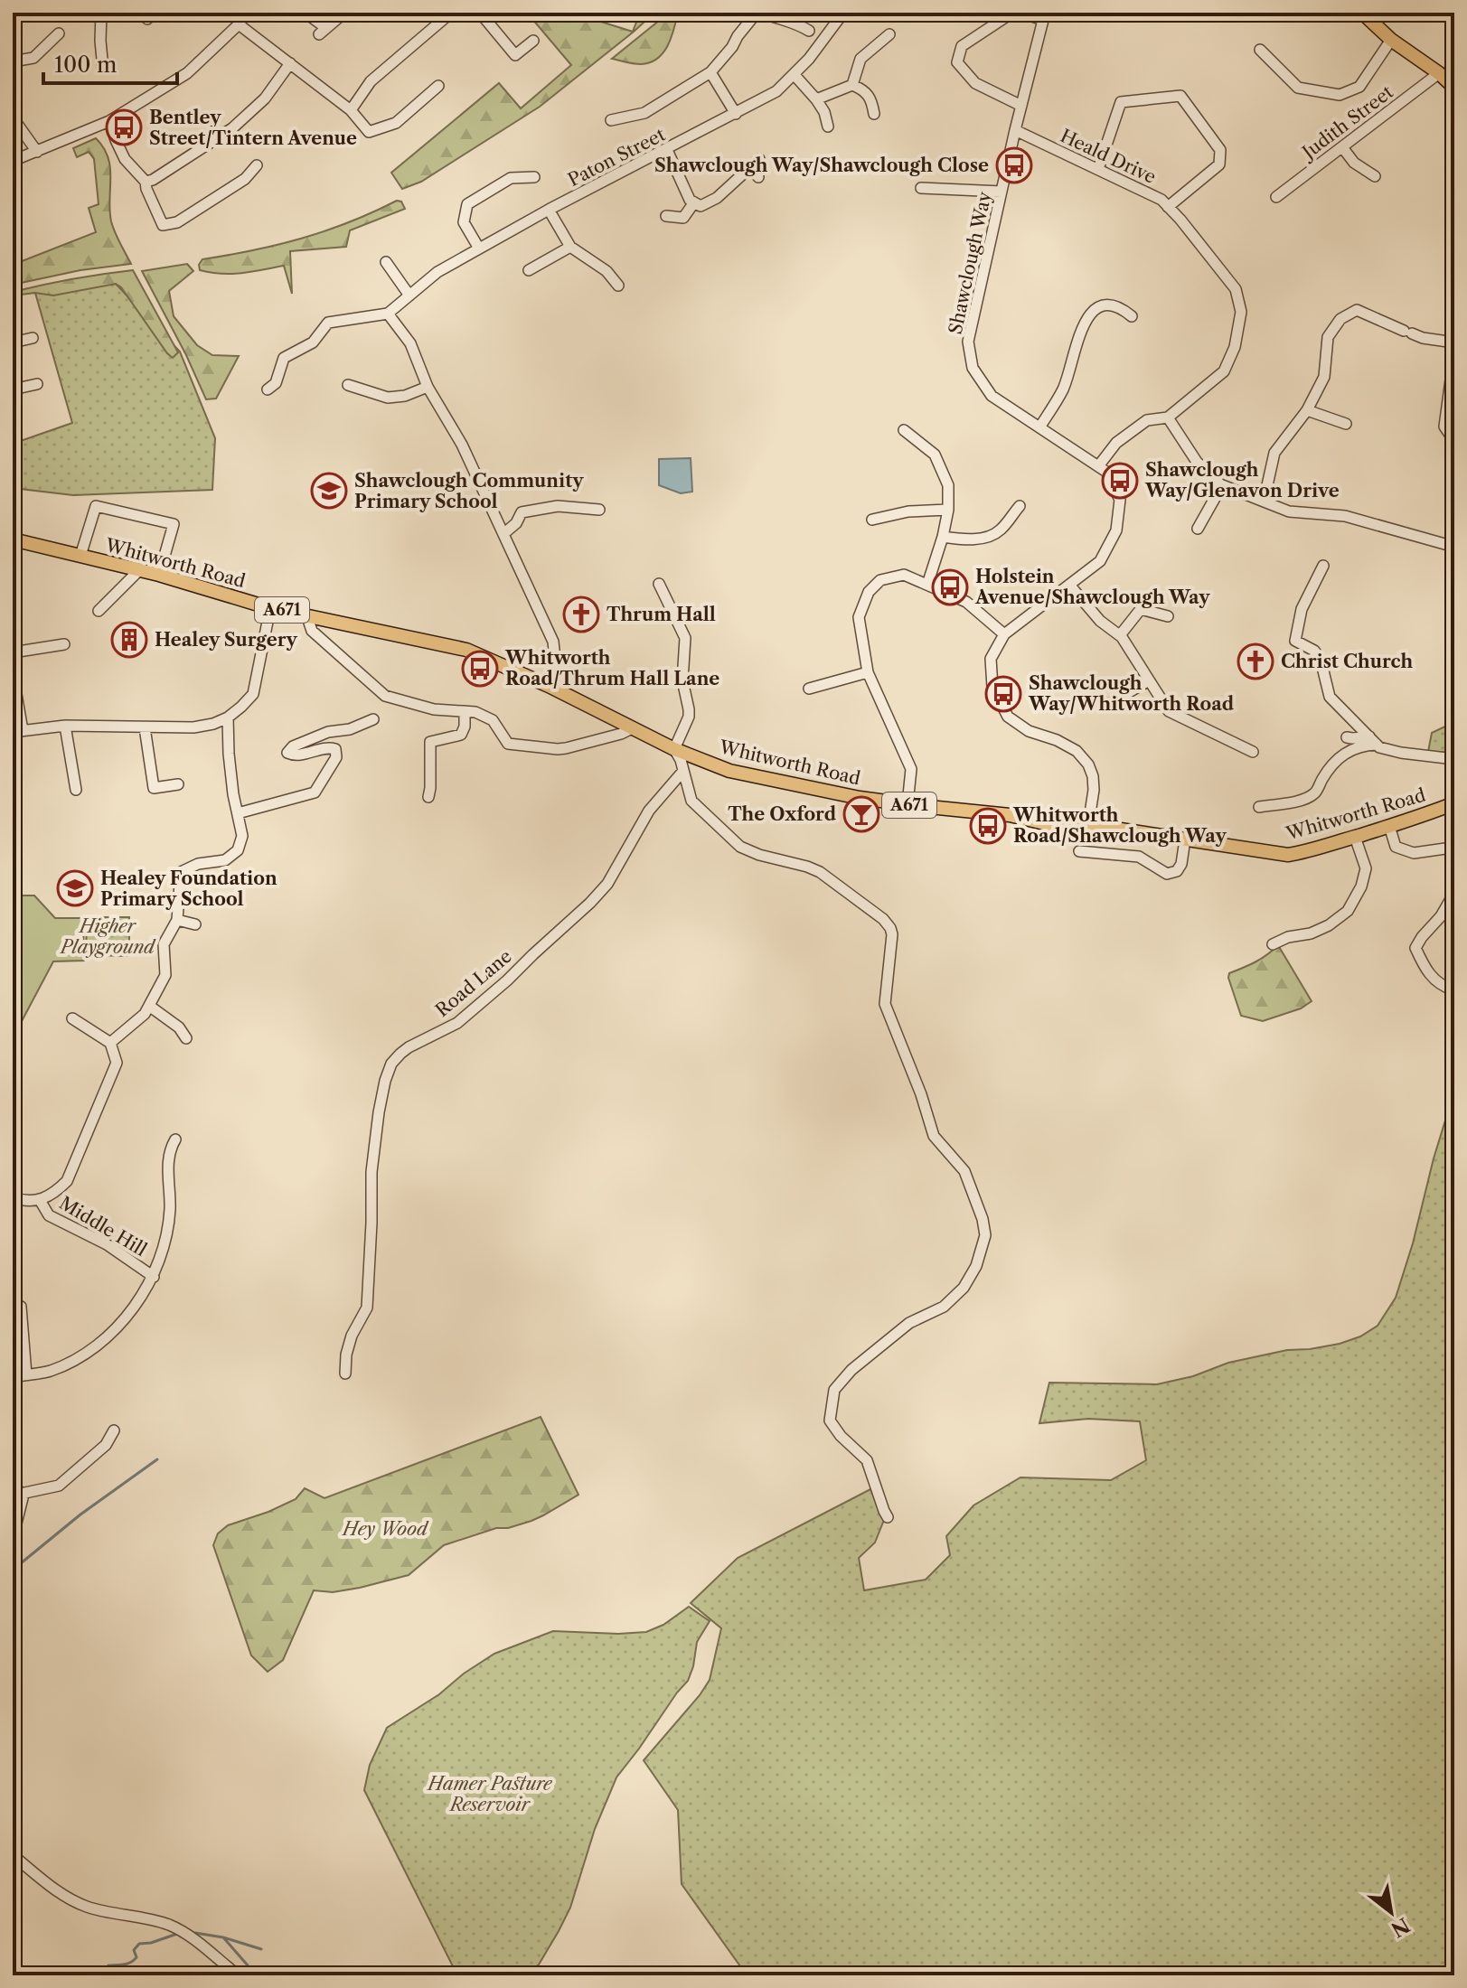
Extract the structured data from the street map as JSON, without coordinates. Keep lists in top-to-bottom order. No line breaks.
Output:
{"streets":{"main road":["Whitworth Road","A671"],"street":["Judith Street","Heald Drive","Paton Street","Shawclough Way","Road Lane","Middle Hill"]},"crossings":[["Heald Drive","Shawclough Way"]],"parks":["Higher Playground","Hey Wood","Hamer Pasture Reservoir"],"places":{"bus stop":["Bentley Street/Tintern Avenue","Shawclough Way/Shawclough Close","Shawclough Way/Glenavon Drive","Holstein Avenue/Shawclough Way","Whitworth Road/Thrum Hall Lane","Shawclough Way/Whitworth Road","Whitworth Road/Shawclough Way"],"school or university":["Shawclough Community Primary School","Healey Foundation Primary School"],"church":["Thrum Hall","Christ Church"],"building":["Healey Surgery"],"bar":["The Oxford"]},"scale_bar":"100 m","north":"bottom right"}
